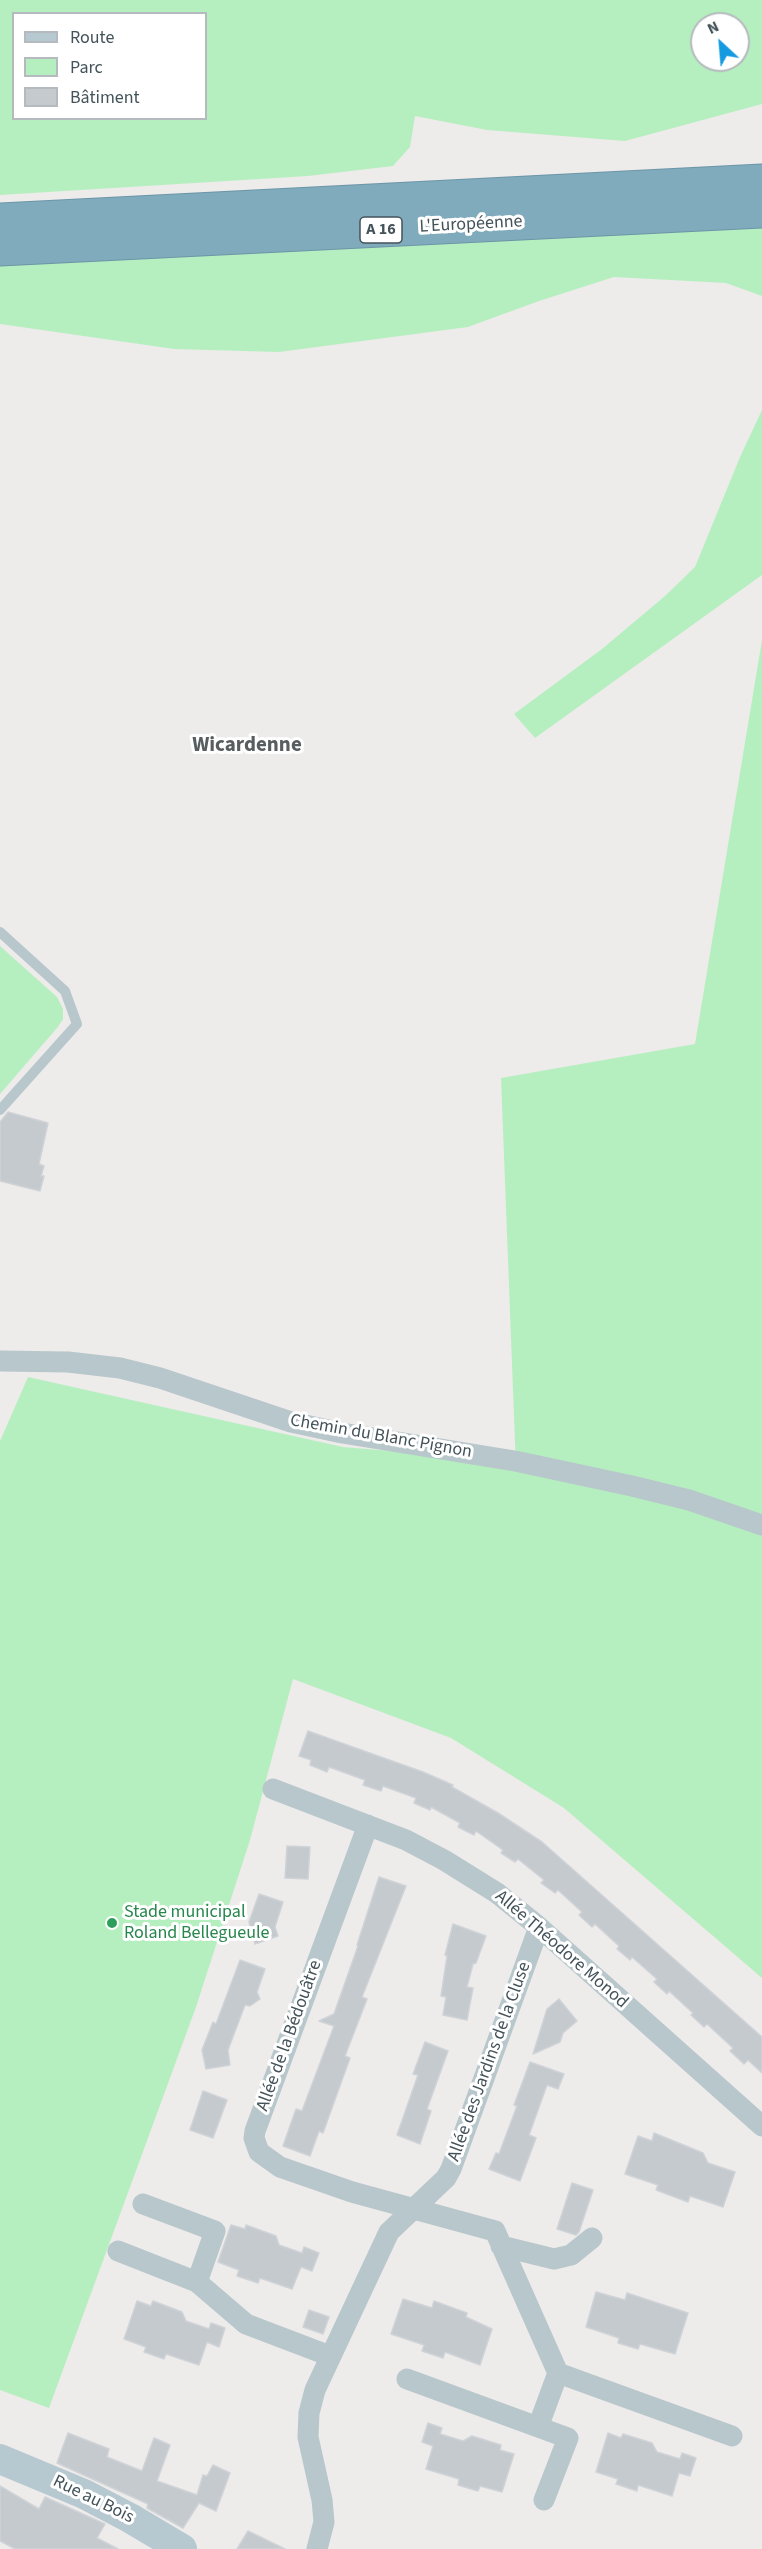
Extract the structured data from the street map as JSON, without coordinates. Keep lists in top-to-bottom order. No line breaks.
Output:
{"streets":{"highway":["L'Européenne","A 16"],"main road":["Rue au Bois"],"street":["Chemin du Blanc Pignon","Allée Théodore Monod","Allée de la Bédouâtre","Allée des Jardins de la Cluse"]},"crossings":[["Allée Théodore Monod","Allée de la Bédouâtre"],["Allée Théodore Monod","Allée des Jardins de la Cluse"],["Allée de la Bédouâtre","Allée des Jardins de la Cluse"]],"districts":["Wicardenne"],"places":["Stade municipal Roland Bellegueule"],"legend":["Route","Parc","Bâtiment"],"north":"top left"}
